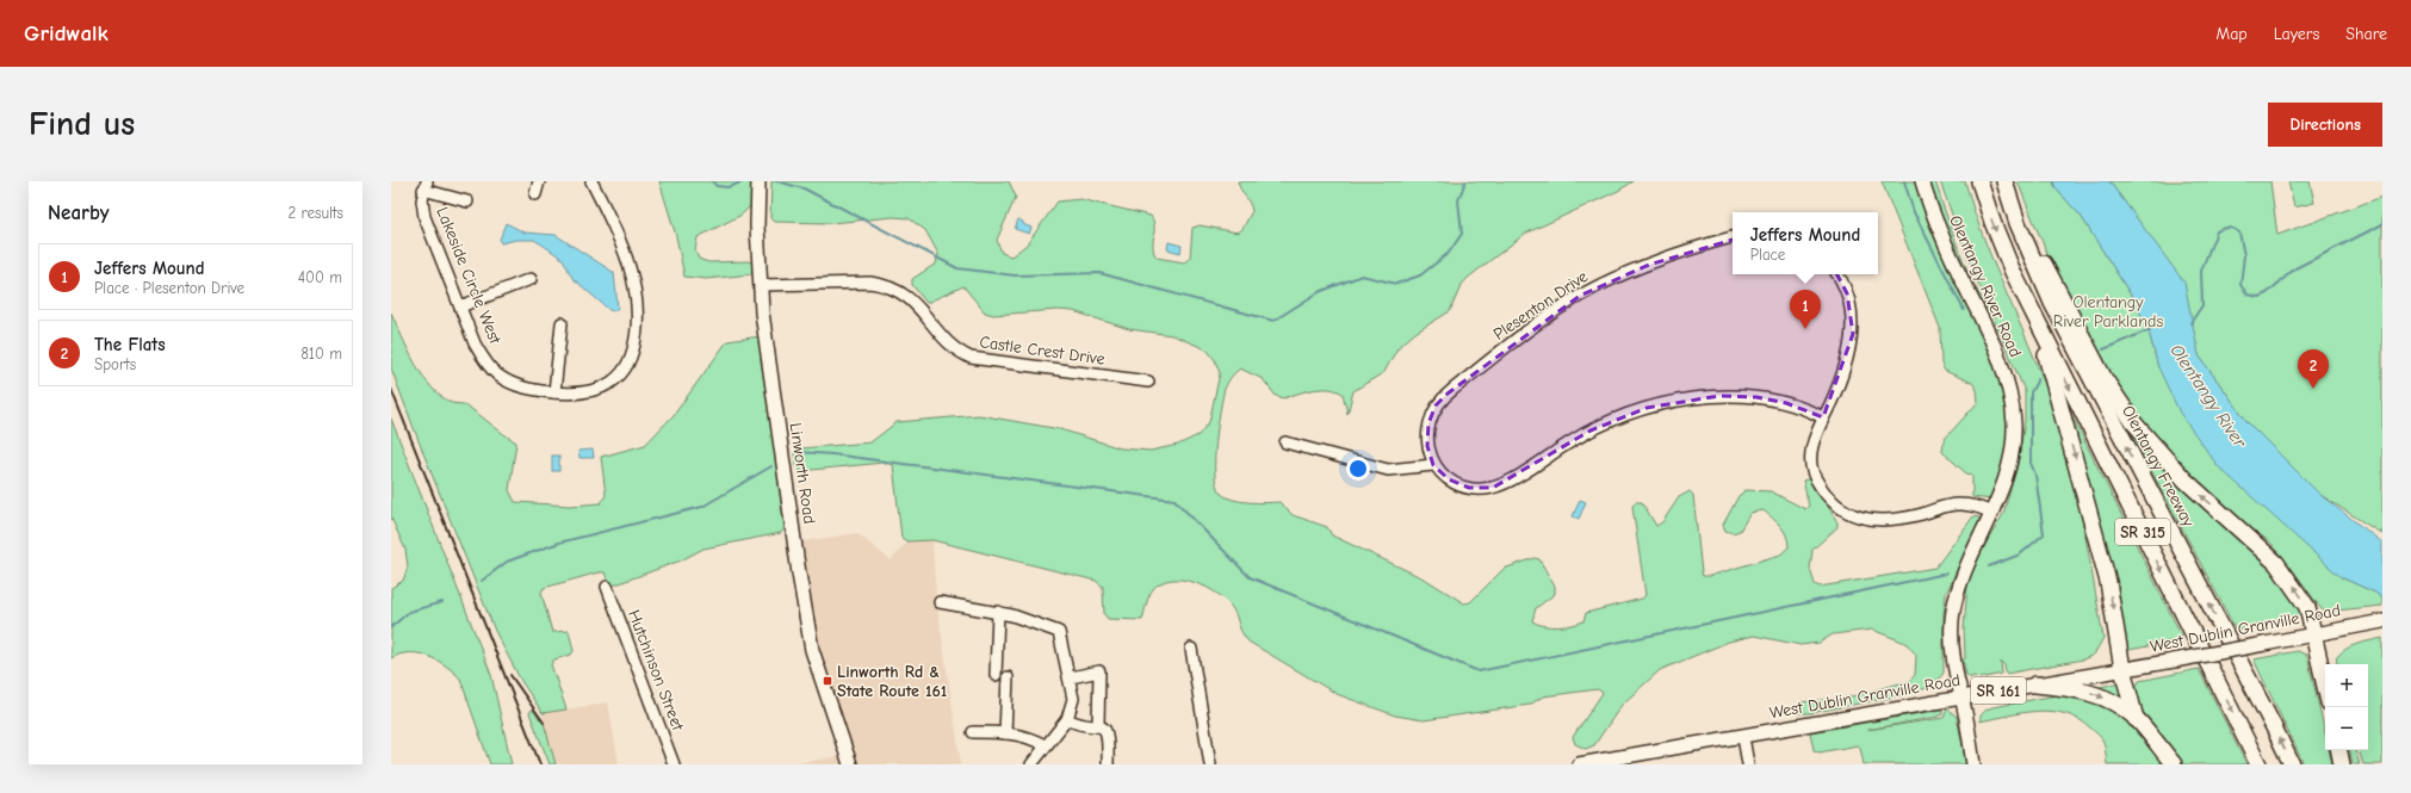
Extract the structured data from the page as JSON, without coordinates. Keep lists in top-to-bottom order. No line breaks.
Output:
{"streets":{"highway":["Olentangy Freeway","SR 315"],"main road":["Olentangy River Road","Linworth Road","West Dublin Granville Road","SR 161"],"street":["Lakeside Circle West","Plesenton Drive","Castle Crest Drive","Hutchinson Street"]},"crossings":[["Olentangy River Road","West Dublin Granville Road"],["Castle Crest Drive","Linworth Road"]],"water":["Olentangy River"],"parks":["Olentangy River Parklands"],"places":{"transit":["Linworth Rd & State Route 161"]},"page":{"header":"Gridwalk","nav":["Map","Layers","Share"],"buttons":"Directions","title":"Find us","heading":["Nearby","2 results"],"popup":["Jeffers Mound","Place"],"list":[{"mark":"1","name":"Jeffers Mound","note":"Place · Plesenton Drive","value":"400 m"},{"mark":"2","name":"The Flats","note":"Sports","value":"810 m"}],"pins":["1","2"],"map_buttons":["+","−"]}}
